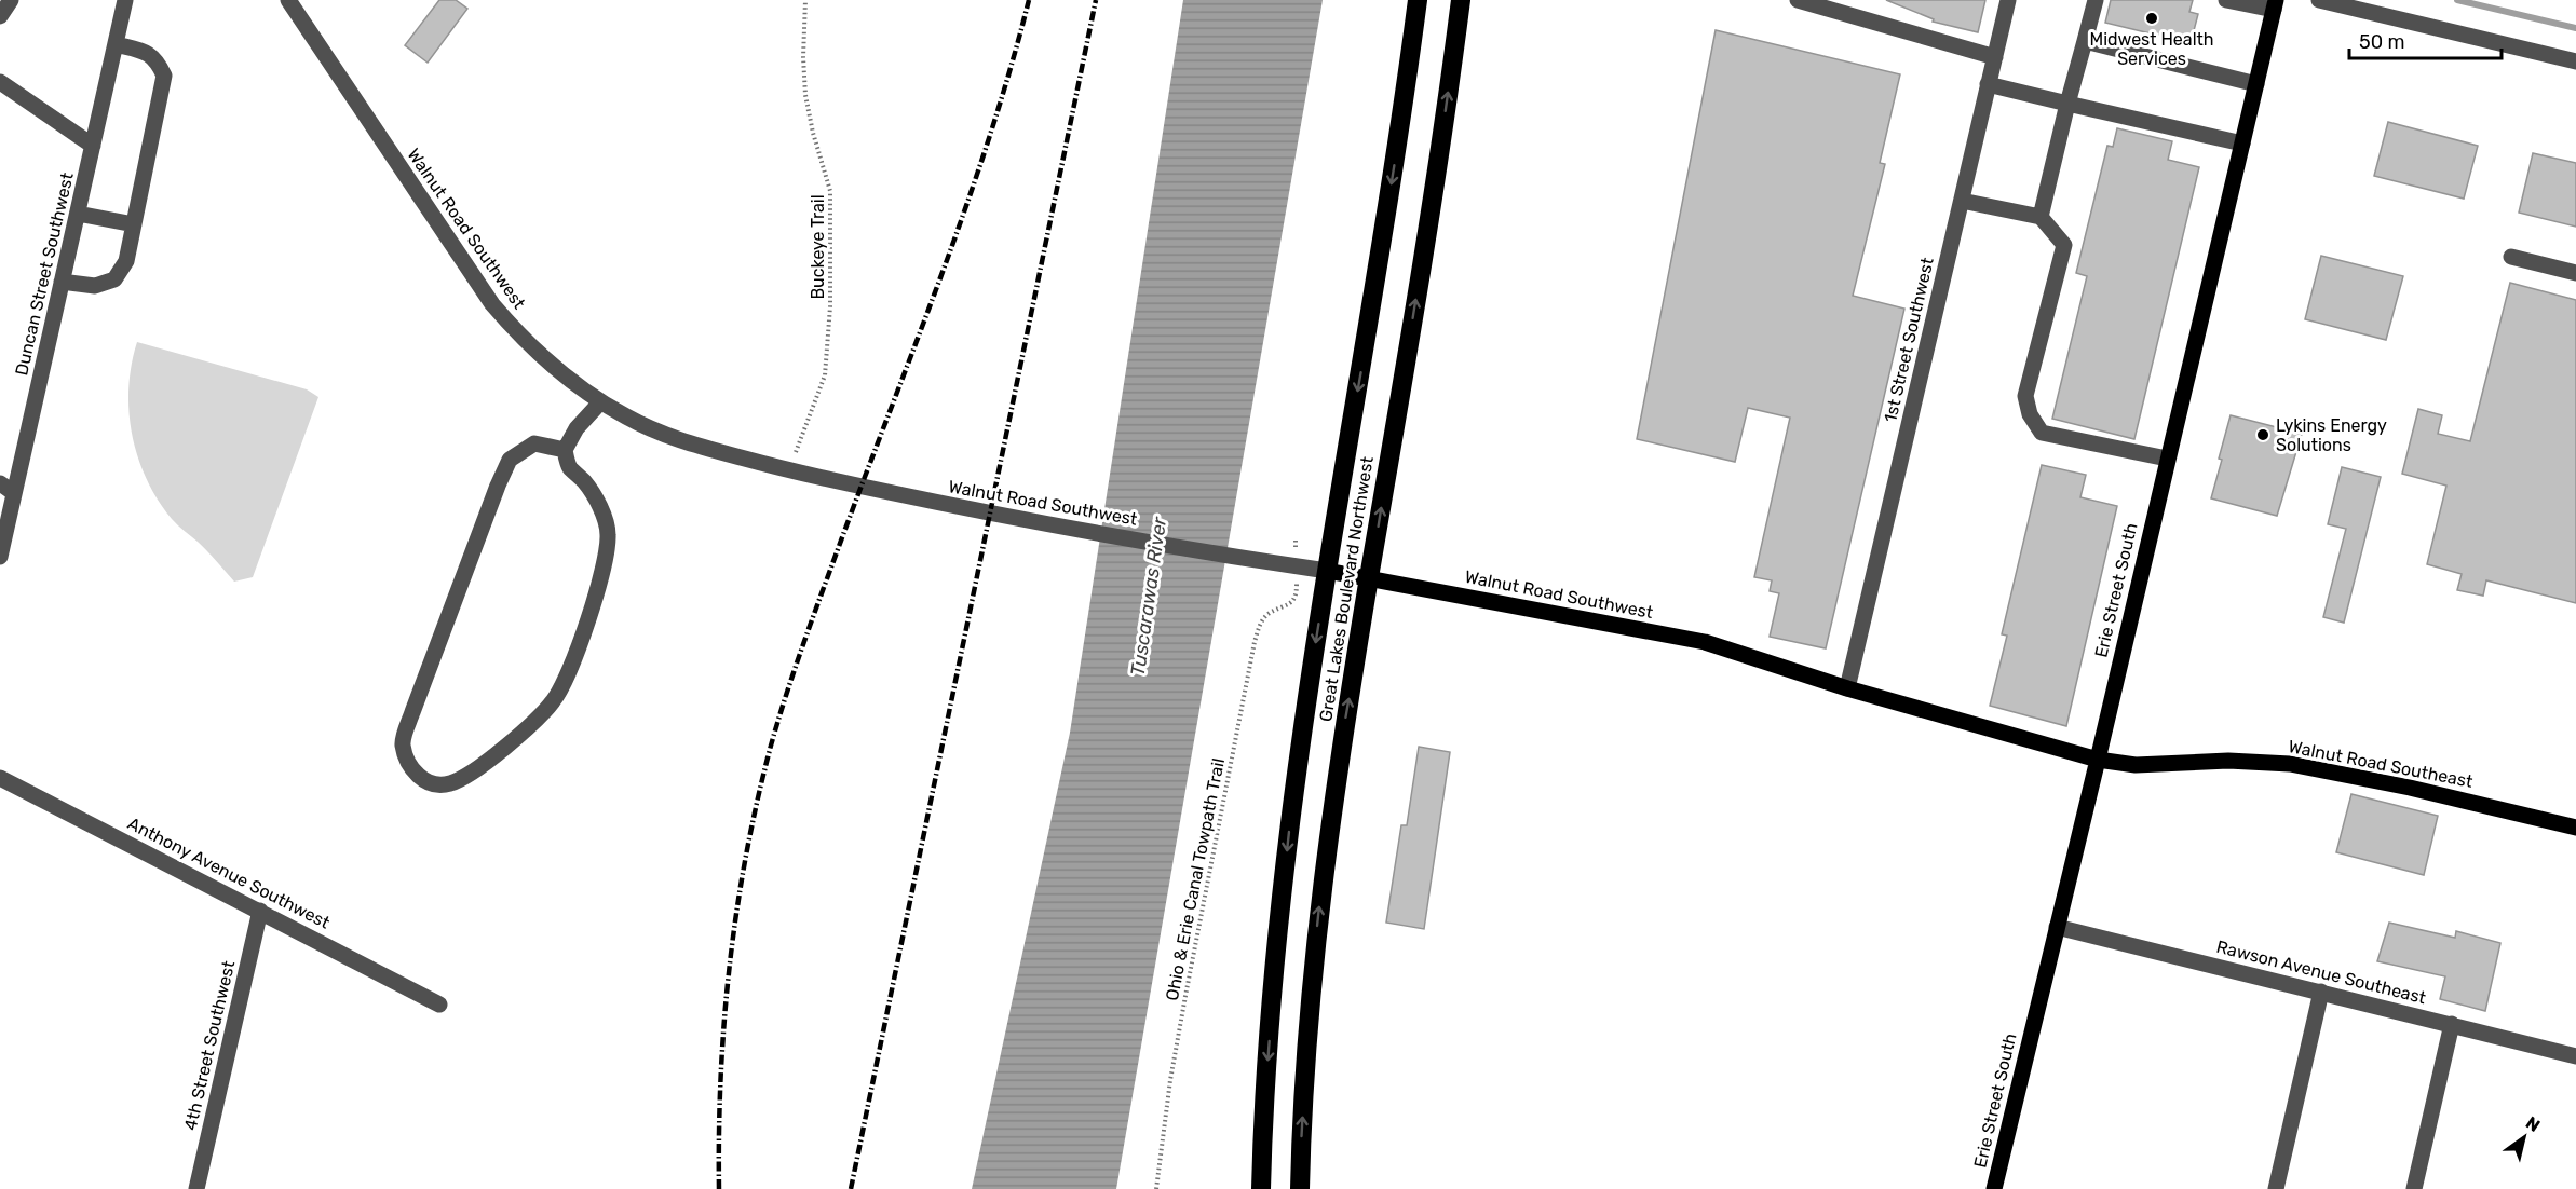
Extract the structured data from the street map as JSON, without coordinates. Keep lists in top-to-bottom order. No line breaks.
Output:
{"streets":{"highway":["Great Lakes Boulevard Northwest"],"main road":["Walnut Road Southwest","Erie Street South","Walnut Road Southeast"],"street":["Duncan Street Southwest","1st Street Southwest","Anthony Avenue Southwest","Rawson Avenue Southeast","4th Street Southwest"],"path":["Buckeye Trail","Ohio & Erie Canal Towpath Trail"]},"crossings":[["Walnut Road Southwest","1st Street Southwest"],["Walnut Road Southwest","Great Lakes Boulevard Northwest"],["Walnut Road Southwest","Erie Street South"],["Walnut Road Southwest","Walnut Road Southeast"],["Erie Street South","Walnut Road Southeast"],["Erie Street South","Rawson Avenue Southeast"],["Anthony Avenue Southwest","4th Street Southwest"]],"water":["Tuscarawas River"],"places":["Midwest Health Services","Lykins Energy Solutions"],"scale_bar":"50 m","north":"top right"}
